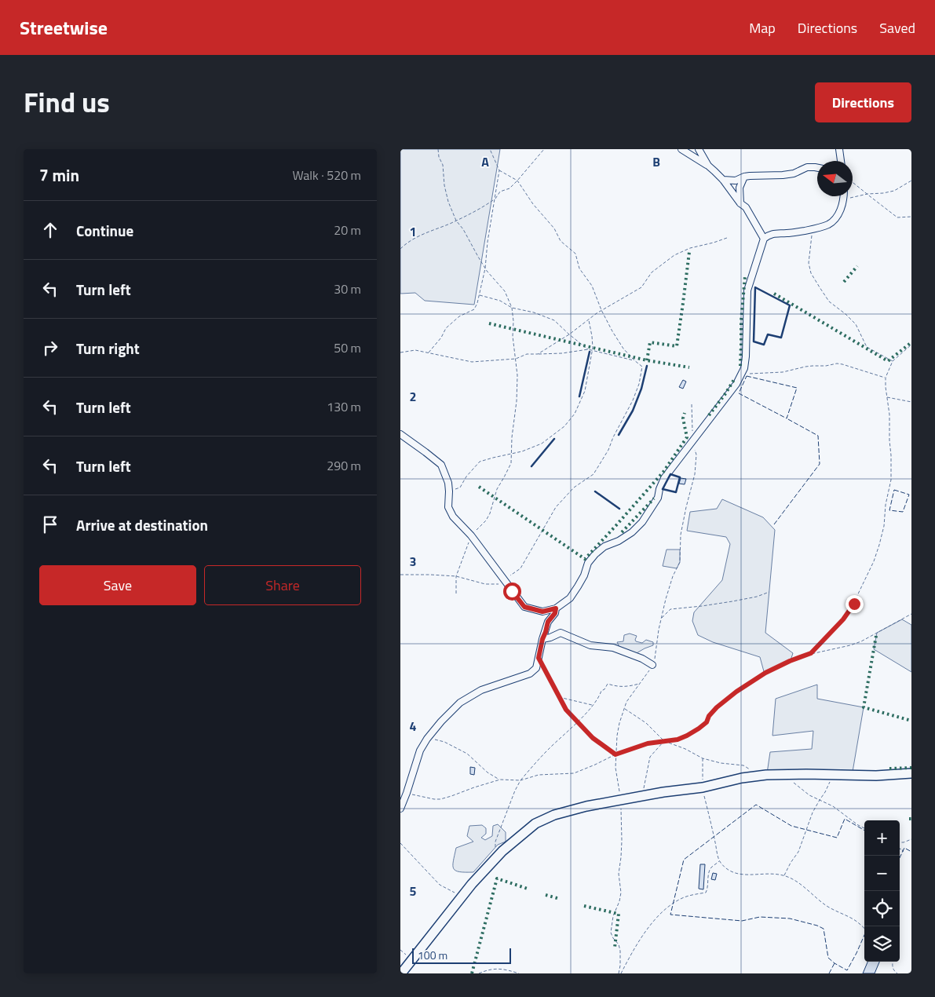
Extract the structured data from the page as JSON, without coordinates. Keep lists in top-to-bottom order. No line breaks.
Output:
{"scale_bar":"100 m","north":"left","page":{"header":"Streetwise","nav":["Map","Directions","Saved"],"title":"Find us","buttons":["Directions",["Save","Share"]],"heading":["7 min","Walk · 520 m"],"list":[["Continue","20 m"],["Turn left","30 m"],["Turn right","50 m"],["Turn left","130 m"],["Turn left","290 m"],"Arrive at destination"],"map_buttons":["+","−"],"scale":"100 m"},"grid":{"columns":["A","B"],"rows":["1","2","3","4","5"]}}
